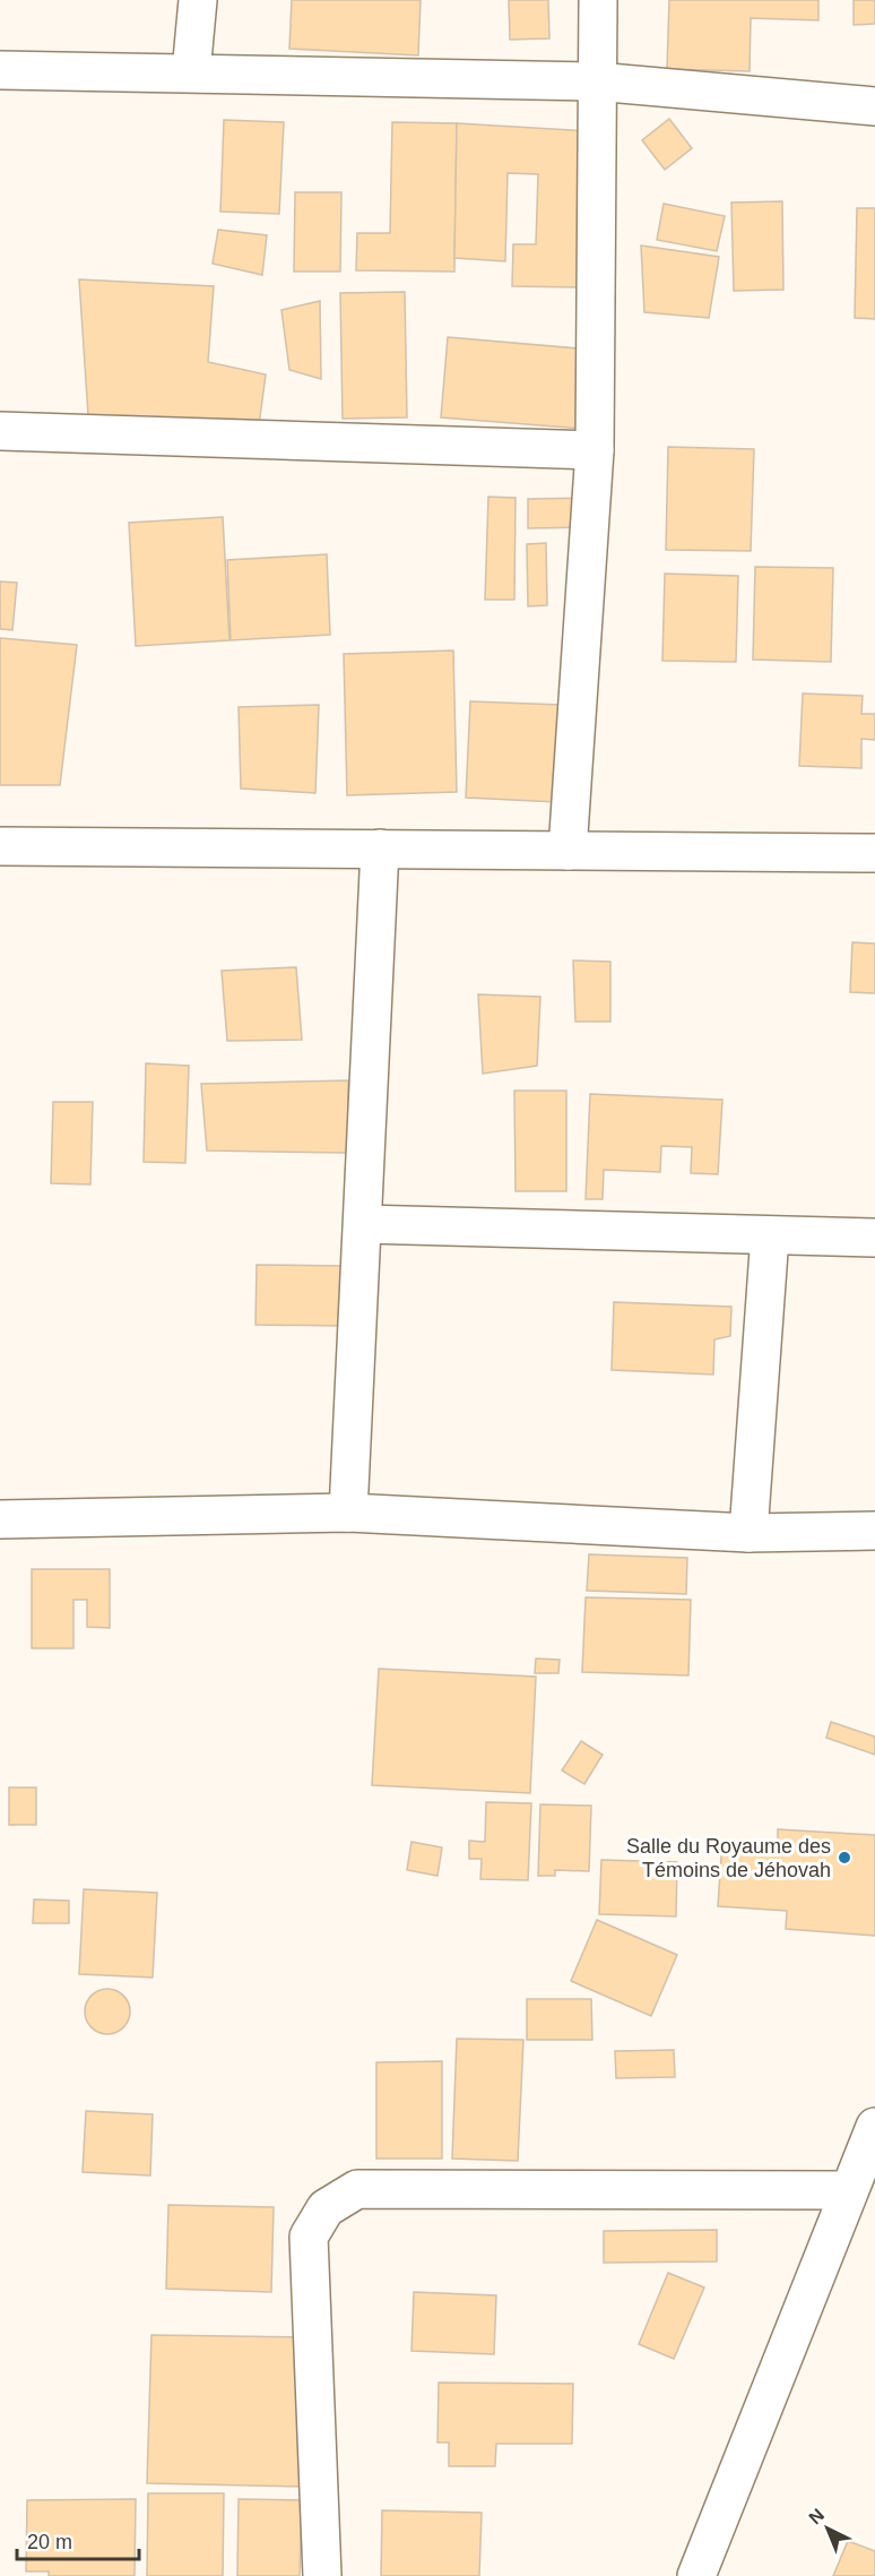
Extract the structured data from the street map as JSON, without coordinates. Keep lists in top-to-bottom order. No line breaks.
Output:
{"places":["Salle du Royaume des Témoins de Jéhovah"],"scale_bar":"20 m","north":"top left"}
